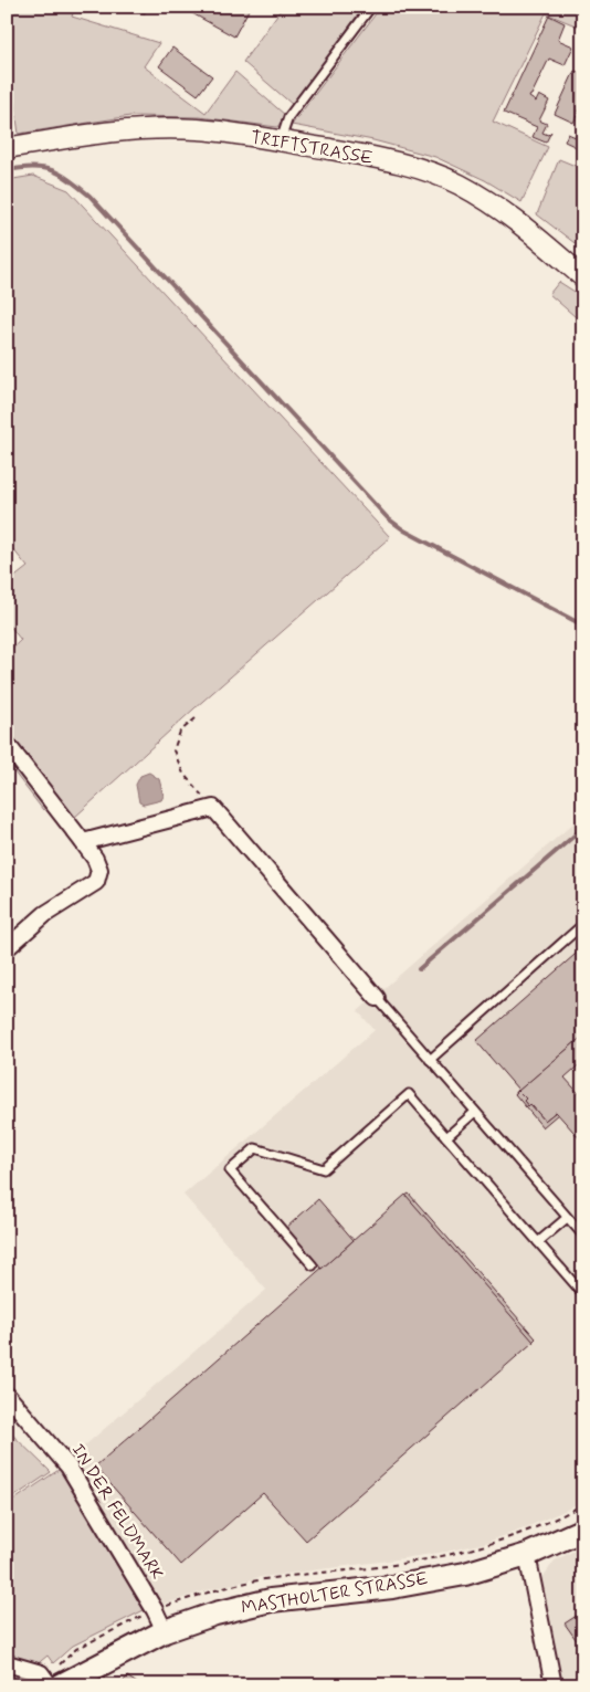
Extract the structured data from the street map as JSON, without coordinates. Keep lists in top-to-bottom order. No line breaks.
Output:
{"streets":{"main road":["MASTHOLTER STRASSE"],"street":["TRIFTSTRASSE","IN DER FELDMARK"]},"crossings":[["IN DER FELDMARK","MASTHOLTER STRASSE"]]}
